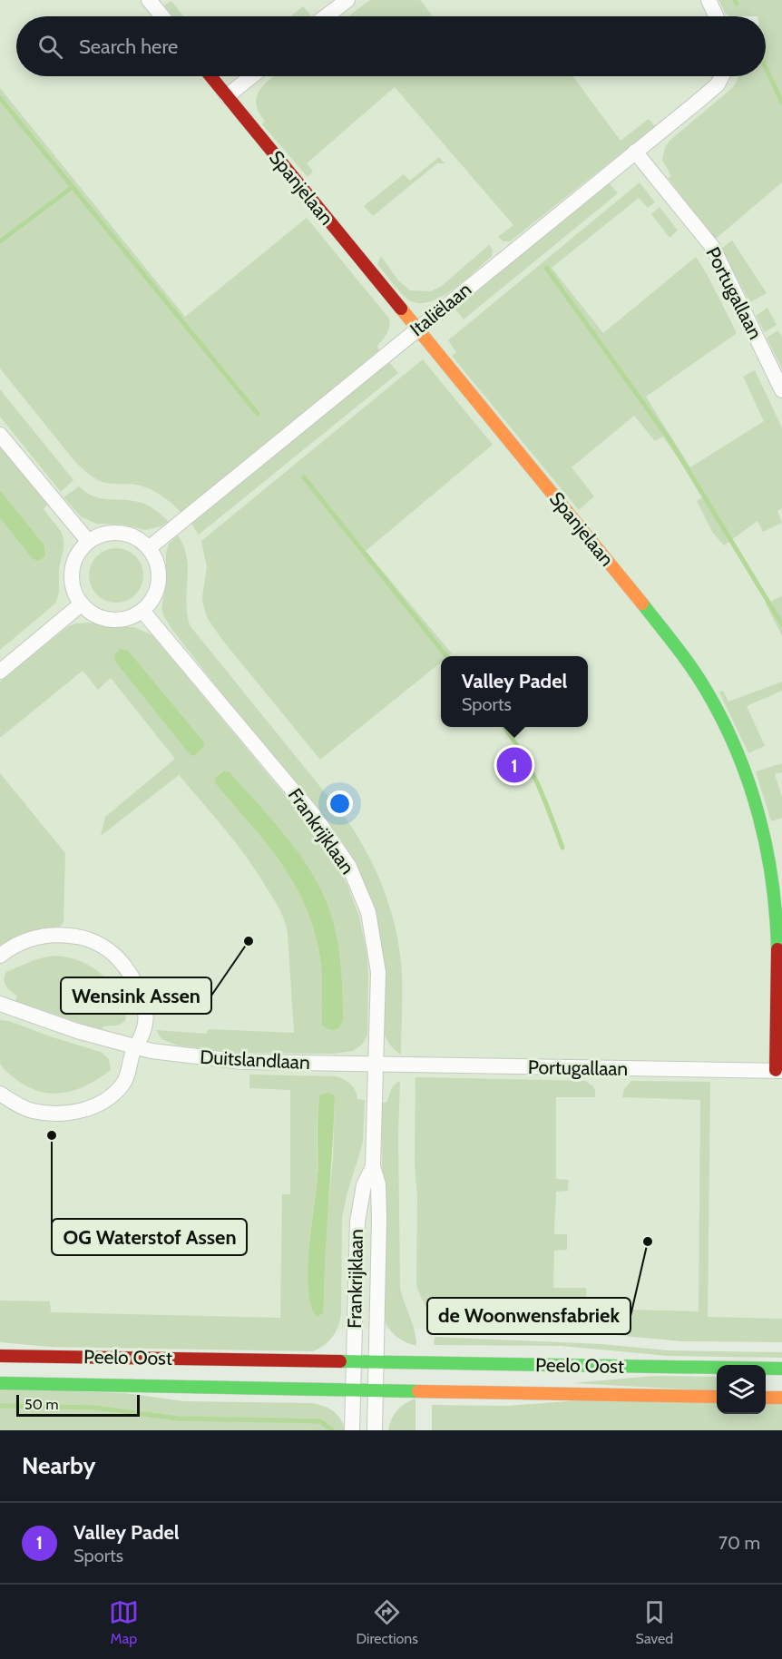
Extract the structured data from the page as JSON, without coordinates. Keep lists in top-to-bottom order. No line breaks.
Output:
{"streets":{"main road":["Spanjelaan","Peelo Oost"],"street":["Portugallaan","Italiëlaan","Frankrijklaan","Duitslandlaan"]},"crossings":[["Spanjelaan","Portugallaan"],["Spanjelaan","Italiëlaan"],["Portugallaan","Italiëlaan"],["Portugallaan","Frankrijklaan"],["Portugallaan","Duitslandlaan"],["Italiëlaan","Frankrijklaan"],["Frankrijklaan","Duitslandlaan"],["Frankrijklaan","Peelo Oost"]],"places":["Wensink Assen","OG Waterstof Assen","de Woonwensfabriek"],"scale_bar":"50 m","page":{"search":"Search here","popup":["Valley Padel","Sports"],"pins":"1","scale":"50 m","heading":"Nearby","list":[{"mark":"1","name":"Valley Padel","note":"Sports","value":"70 m"}],"nav":["Map","Directions","Saved"]}}
